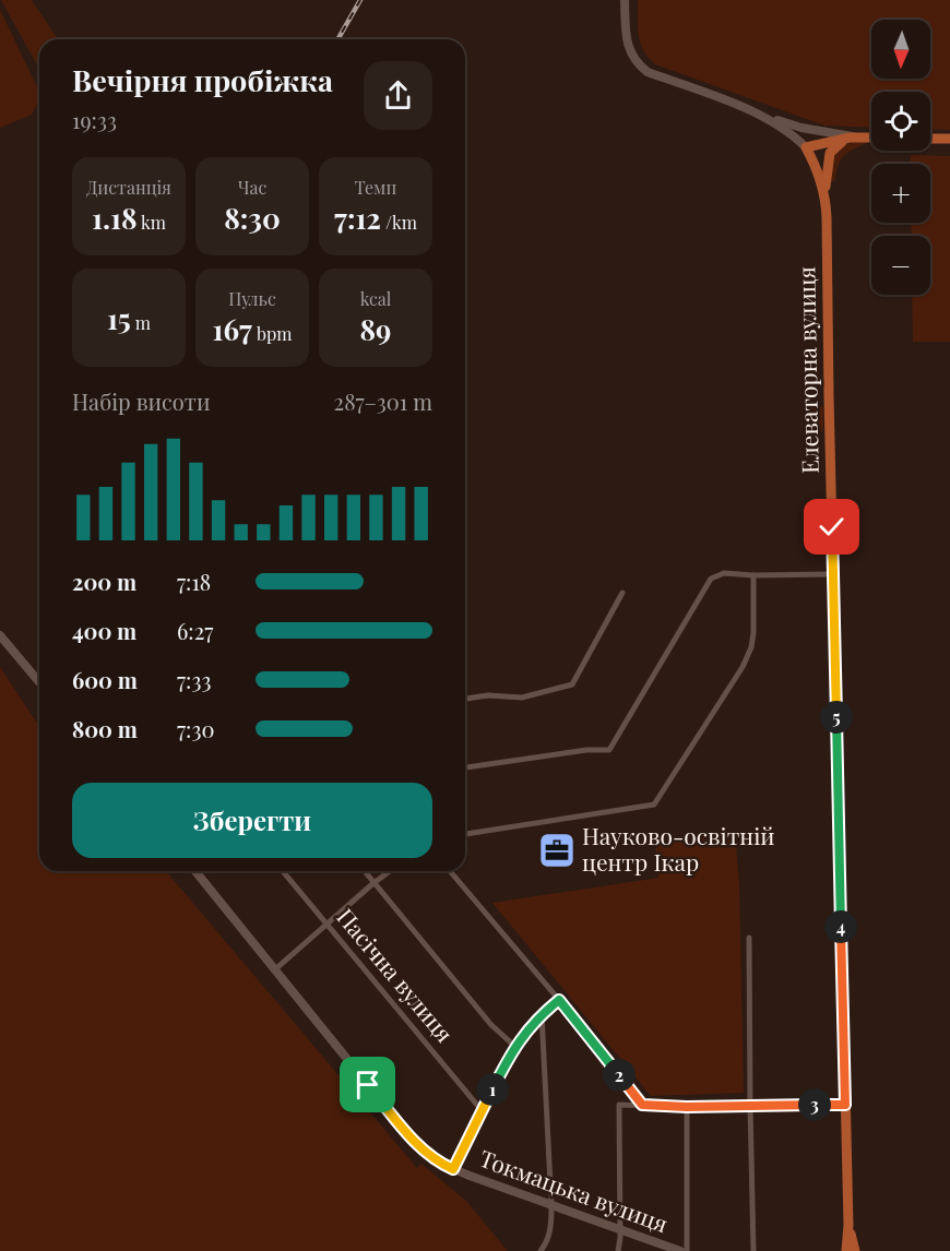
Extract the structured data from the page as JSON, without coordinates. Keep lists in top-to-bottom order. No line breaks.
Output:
{"streets":{"main road":["Елеваторна вулиця"],"street":["Пасічна вулиця","Токмацька вулиця"]},"places":{"office":["Науково-освітній центр Ікар"]},"north":"bottom","page":{"map_buttons":["+","−"],"heading":["Вечірня пробіжка","19:33"],"stats":[["Дистанція","1.18 km"],["Час","8:30"],["Темп","7:12 /km"],["15 m"],["Пульс","167 bpm"],["kcal","89"]],"chart":["Набір висоти","287–301 m"],"list":[{"name":"200 m","note":"7:18"},{"name":"400 m","note":"6:27"},{"name":"600 m","note":"7:33"},{"name":"800 m","note":"7:30"}],"pins":["5","4","2","1","3"],"buttons":"Зберегти"}}
